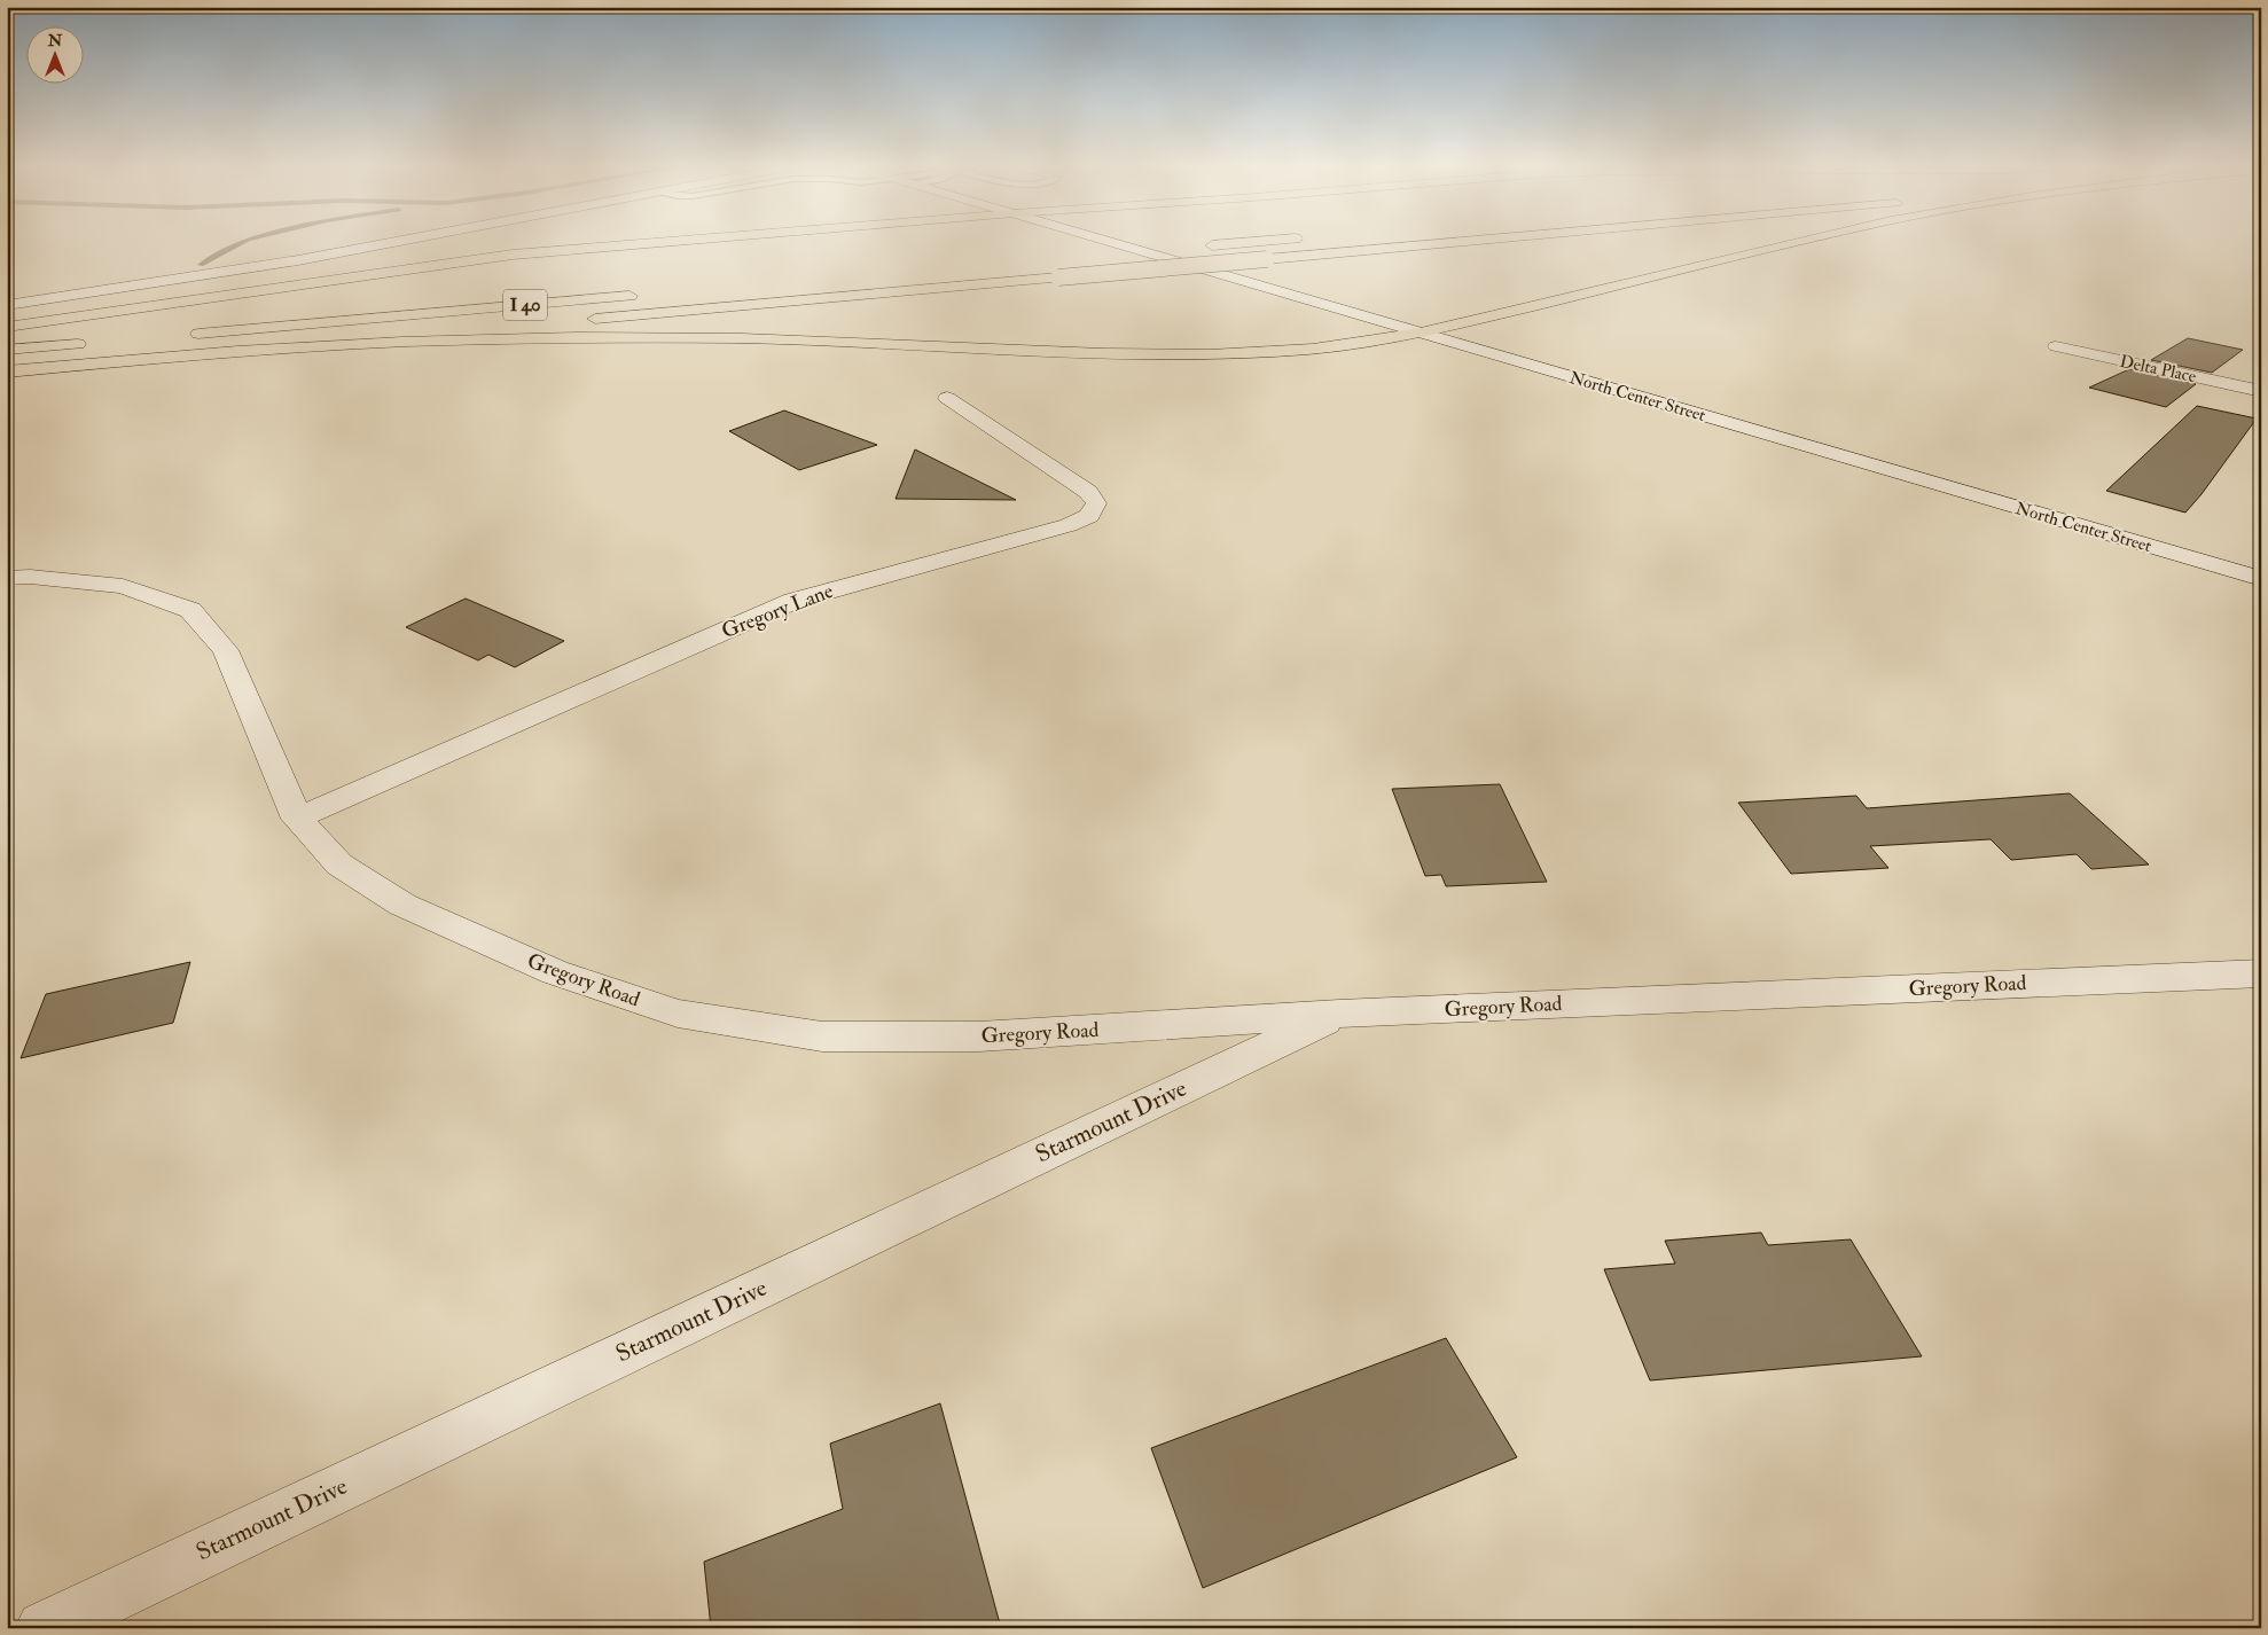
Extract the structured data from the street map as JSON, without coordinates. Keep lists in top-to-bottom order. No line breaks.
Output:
{"streets":{"highway":["I 40"],"street":["Delta Place","North Center Street","Gregory Lane","Gregory Road","Starmount Drive"]},"crossings":[["Gregory Lane","Gregory Road"],["Gregory Road","Starmount Drive"]],"north":"top"}
